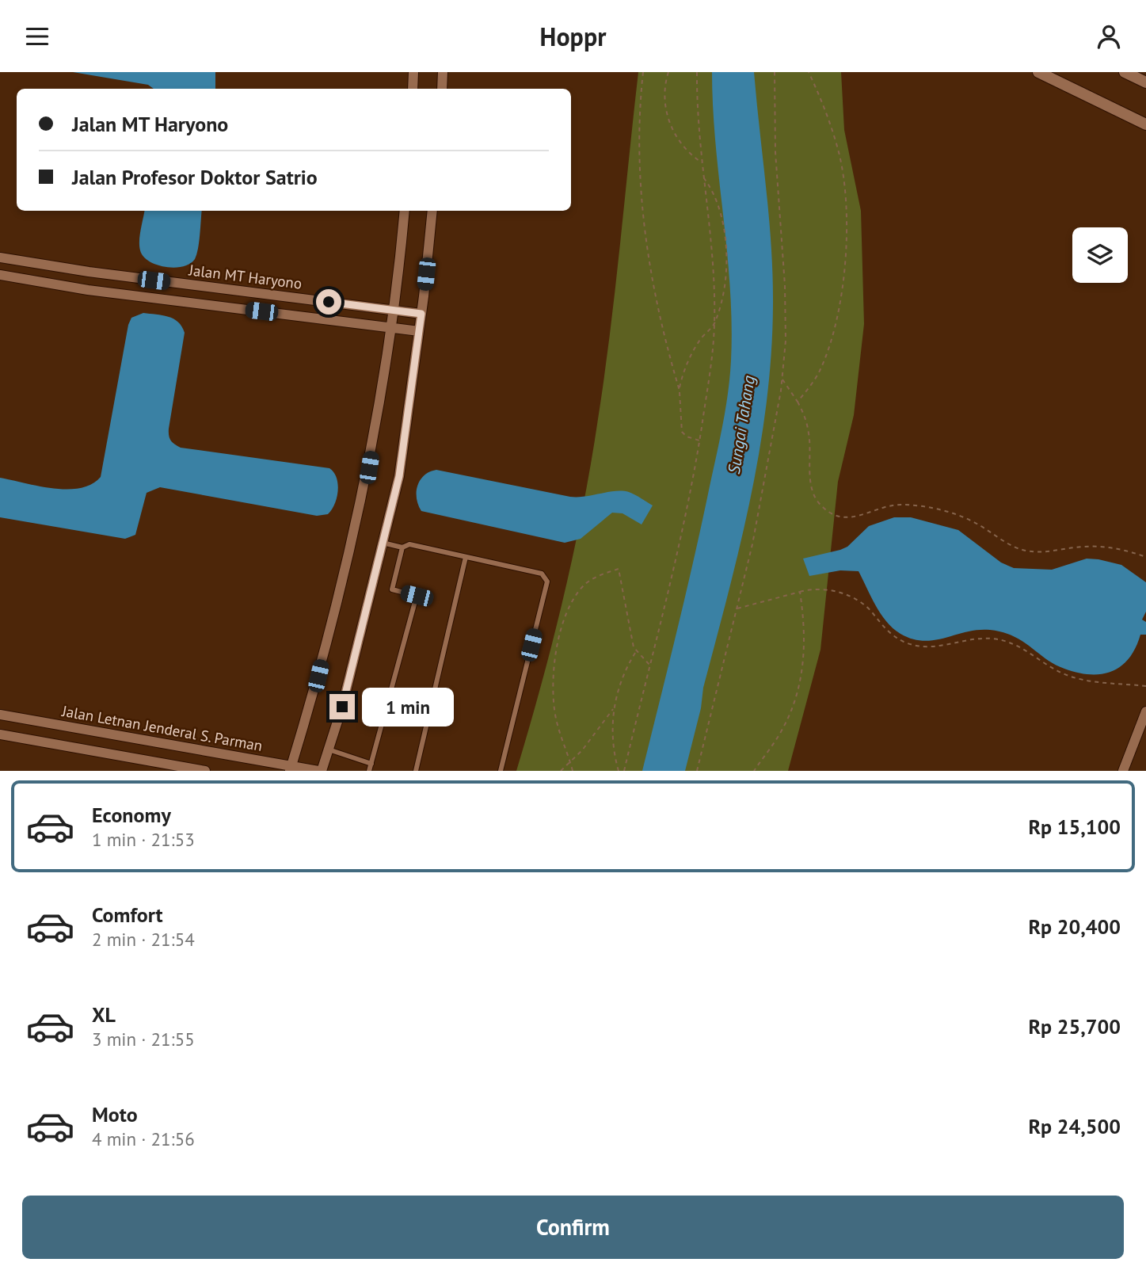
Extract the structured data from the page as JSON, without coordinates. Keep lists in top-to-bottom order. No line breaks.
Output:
{"streets":{"street":["Jalan MT Haryono","Jalan Letnan Jenderal S. Parman"]},"water":["Sungai Tahang"],"page":{"header":"Hoppr","banner":["Jalan MT Haryono","Jalan Profesor Doktor Satrio"],"bubble":"1 min","list":[{"name":"Economy","note":"1 min · 21:53","value":"Rp 15,100"},{"name":"Comfort","note":"2 min · 21:54","value":"Rp 20,400"},{"name":"XL","note":"3 min · 21:55","value":"Rp 25,700"},{"name":"Moto","note":"4 min · 21:56","value":"Rp 24,500"}],"buttons":"Confirm"}}
